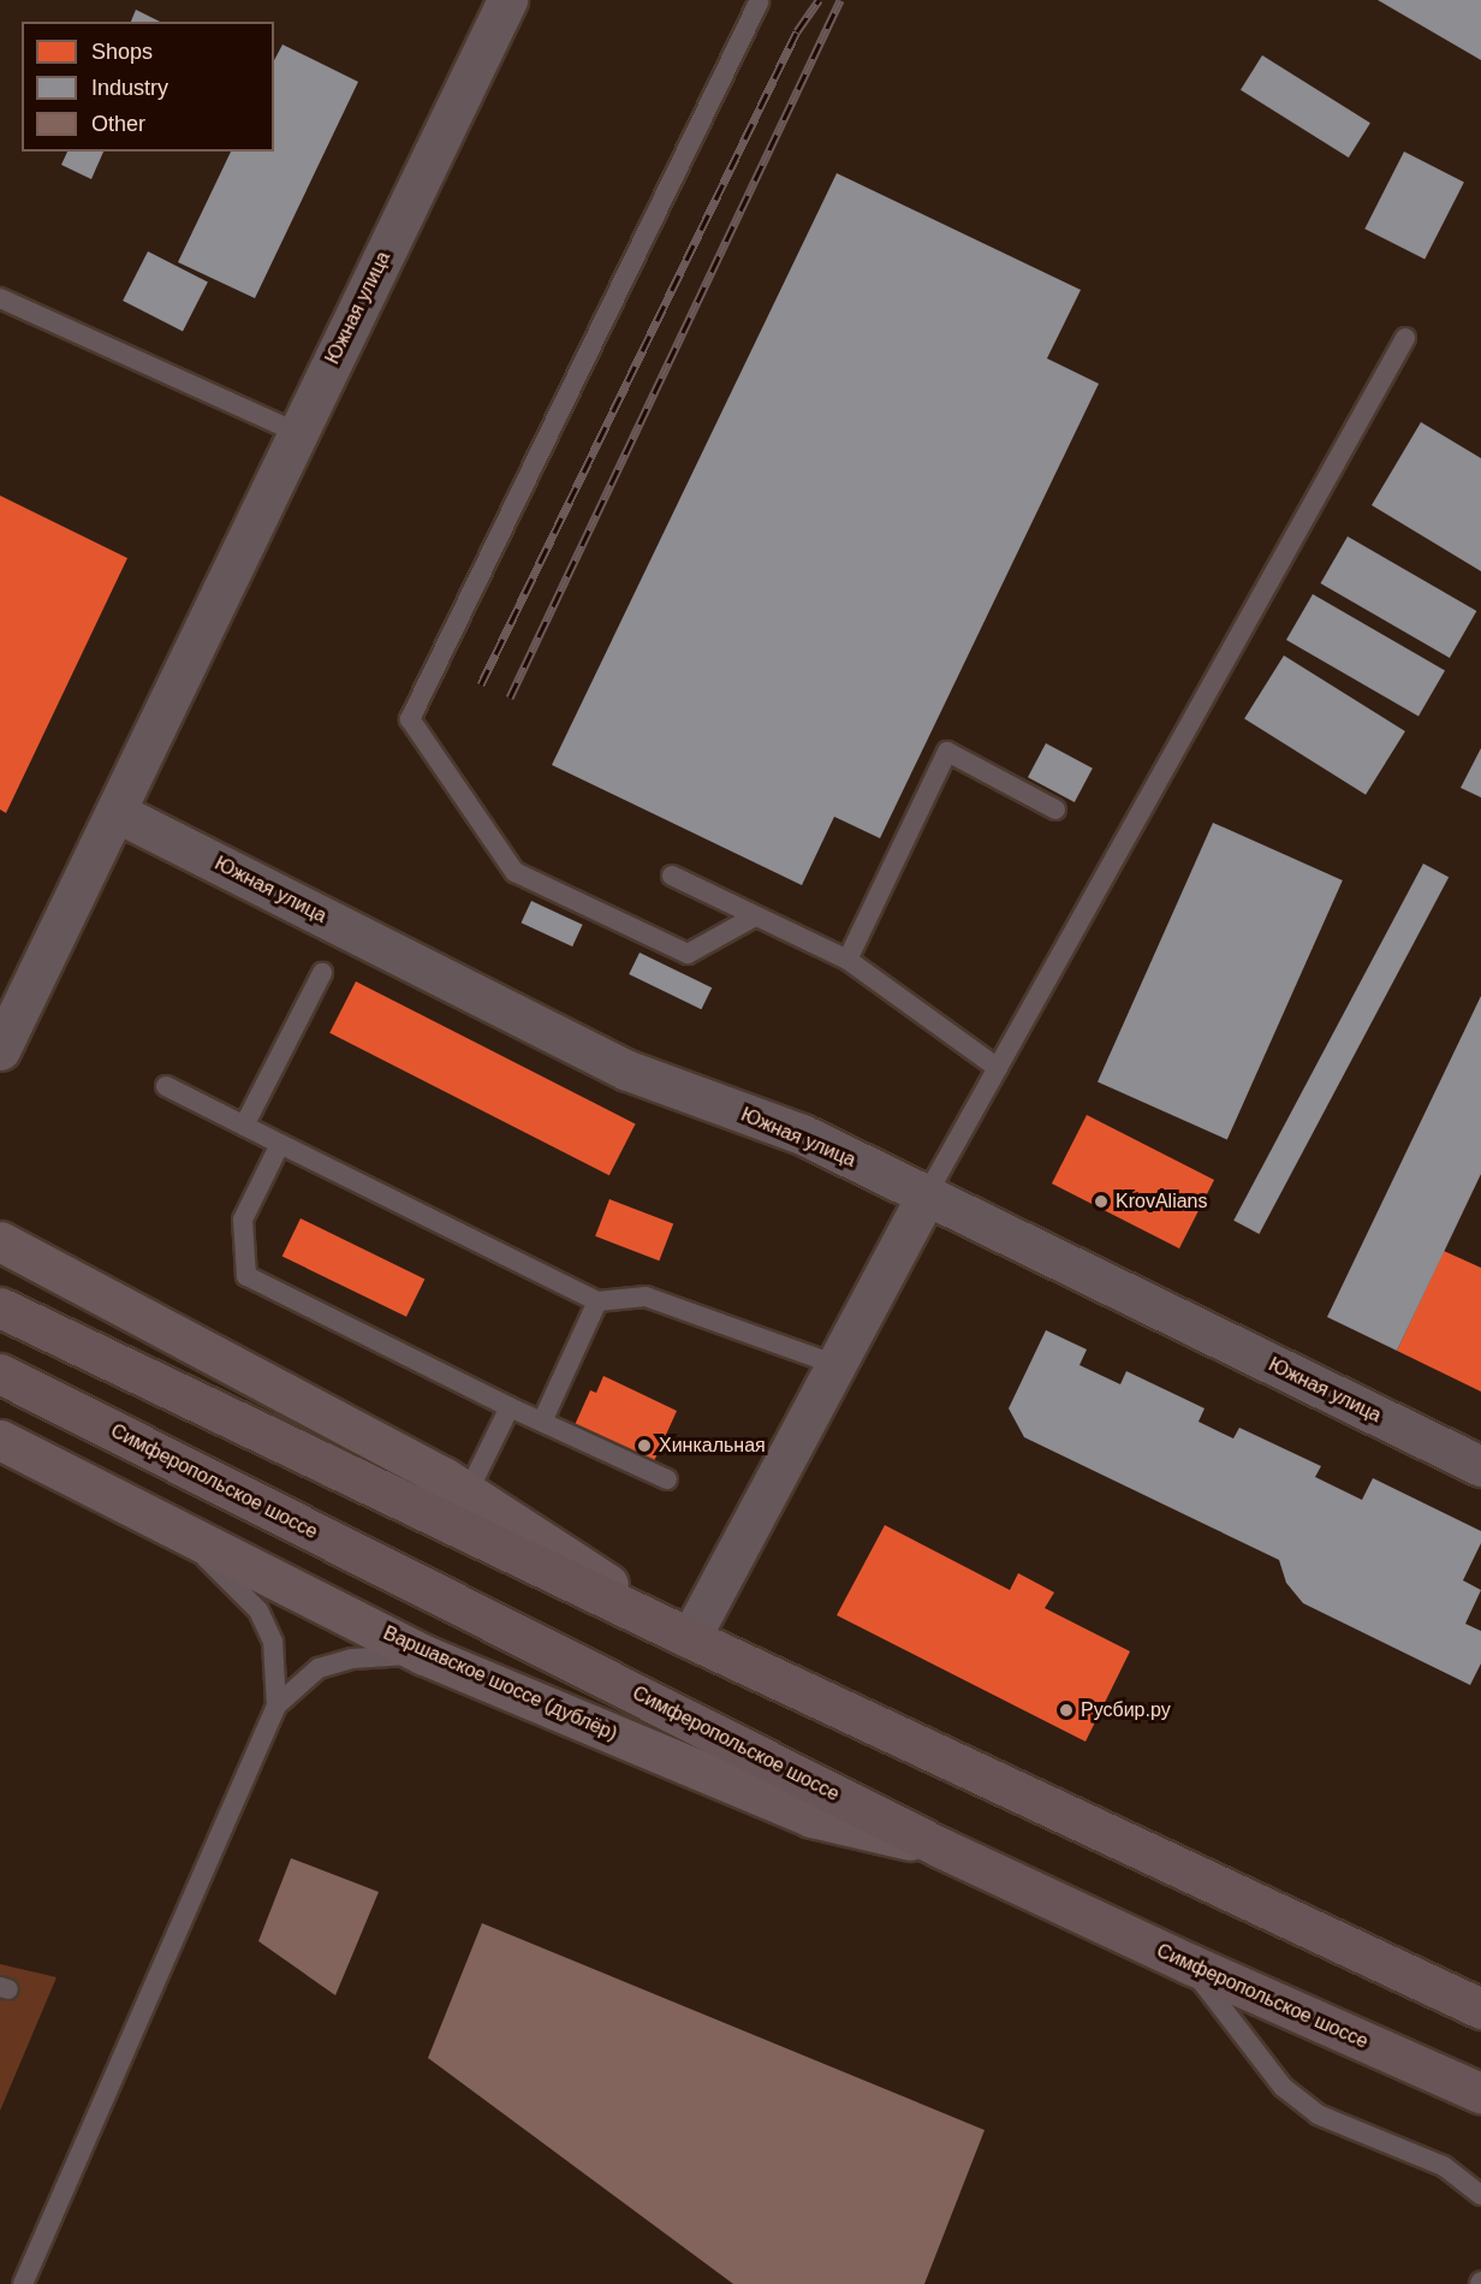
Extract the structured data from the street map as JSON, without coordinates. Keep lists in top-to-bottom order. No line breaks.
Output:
{"streets":{"main road":["Симферопольское шоссе","Варшавское шоссе (дублёр)"],"street":["Южная улица"]},"crossings":[["Симферопольское шоссе","Варшавское шоссе (дублёр)"]],"places":["KrovAlians","Хинкальная","Русбир.ру"],"legend":["Shops","Industry","Other"]}
